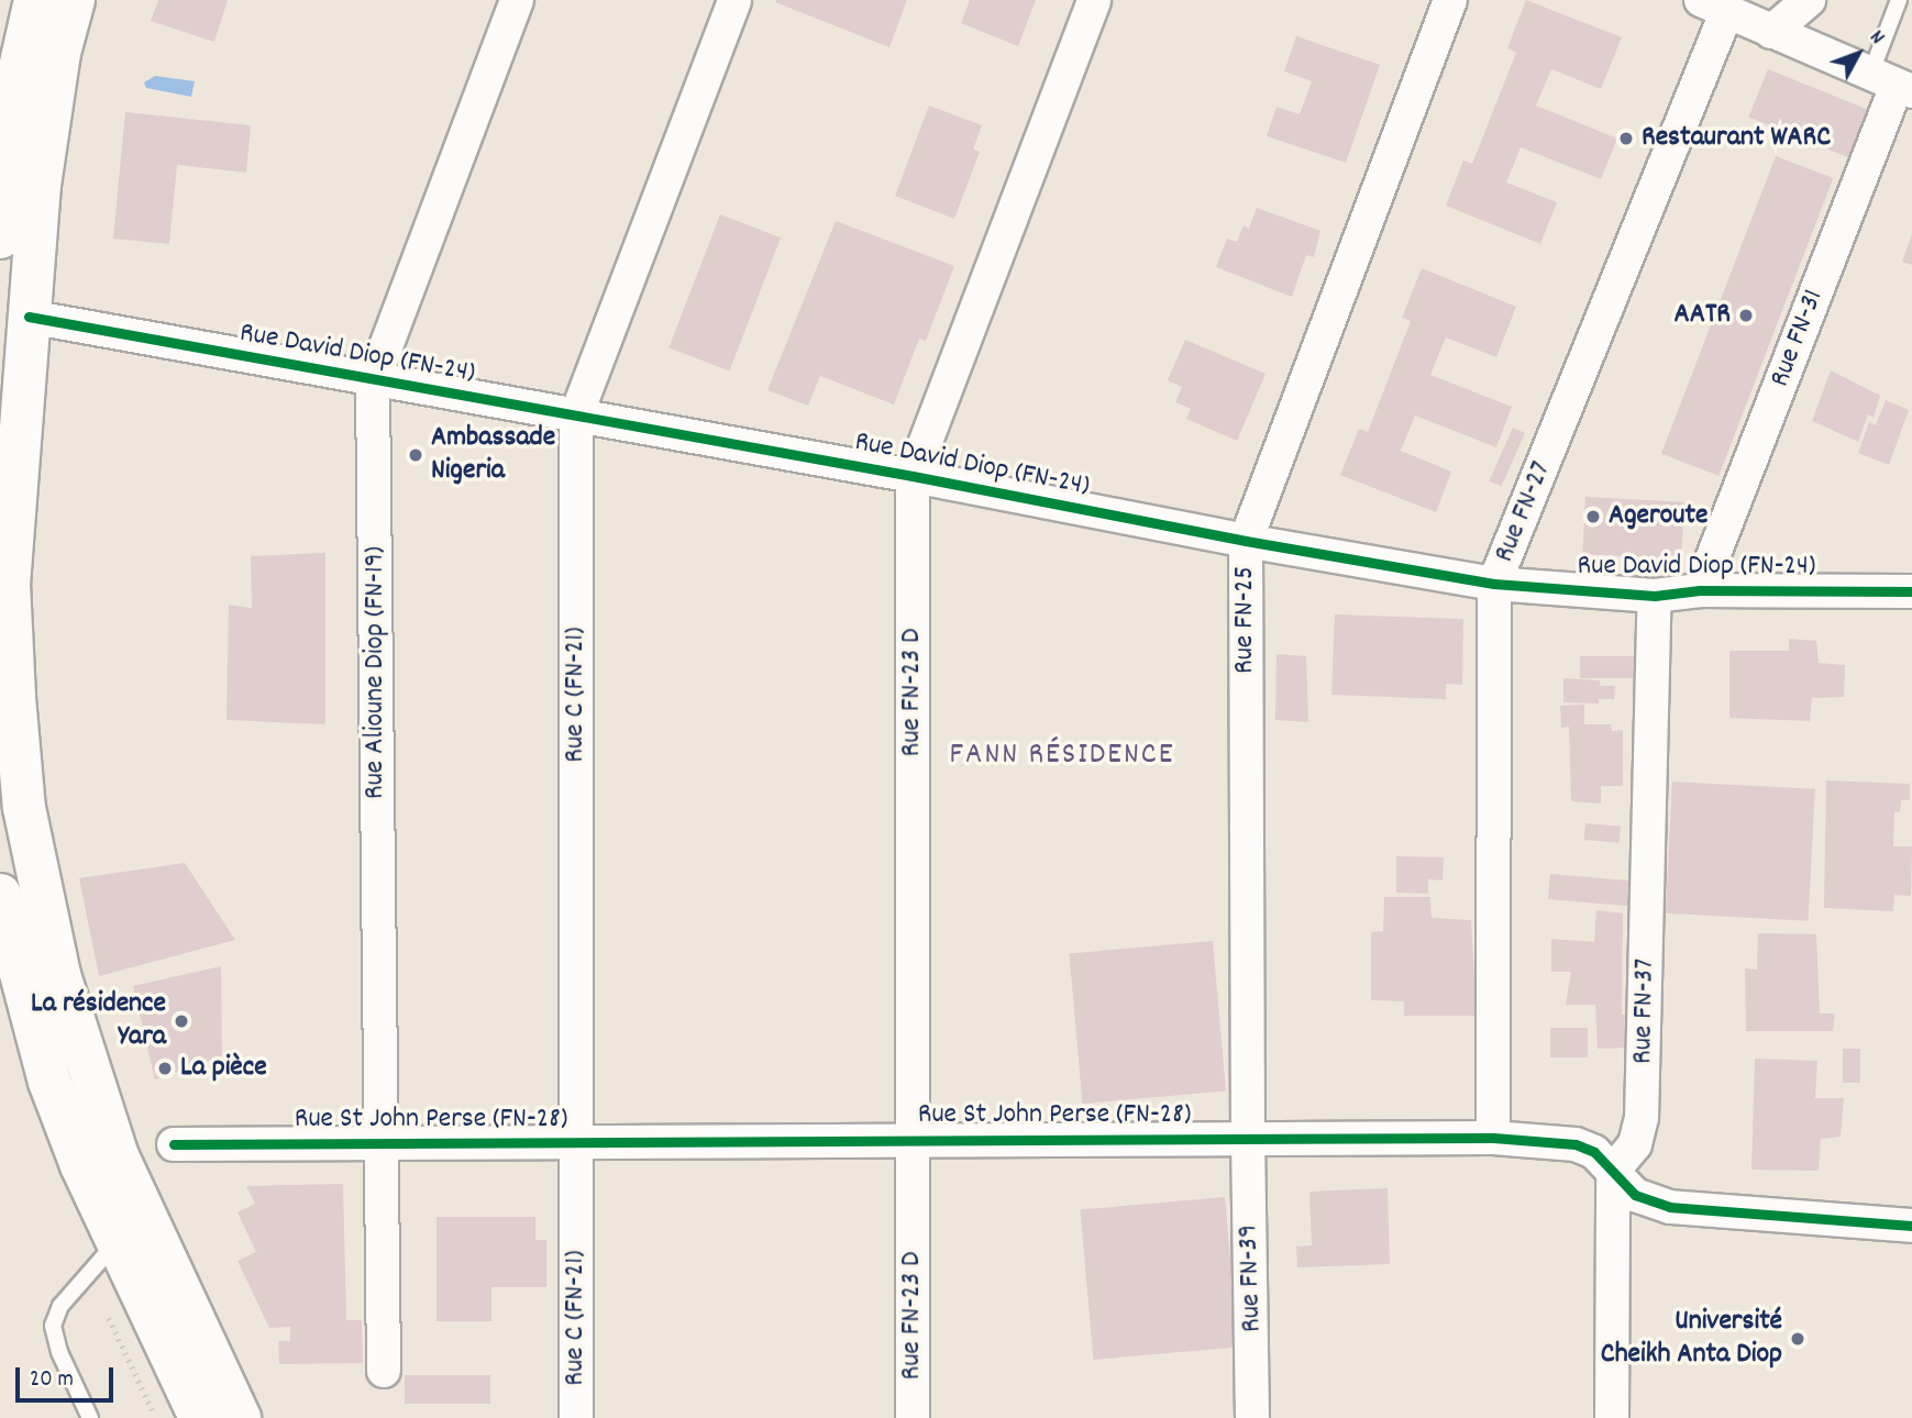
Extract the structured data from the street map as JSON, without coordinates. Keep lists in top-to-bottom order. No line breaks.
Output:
{"streets":{"street":["Rue FN-31","Rue David Diop (FN-24)","Rue FN-27","Rue FN-25","Rue Alioune Diop (FN-19)","Rue FN-23 D","Rue C (FN-21)","Rue FN-37","Rue St John Perse (FN-28)","Rue FN-39"]},"crossings":[["Rue FN-31","Rue David Diop (FN-24)"],["Rue David Diop (FN-24)","Rue FN-27"],["Rue David Diop (FN-24)","Rue FN-25"],["Rue David Diop (FN-24)","Rue Alioune Diop (FN-19)"],["Rue David Diop (FN-24)","Rue FN-23 D"],["Rue David Diop (FN-24)","Rue C (FN-21)"],["Rue David Diop (FN-24)","Rue FN-37"],["Rue FN-27","Rue St John Perse (FN-28)"],["Rue FN-25","Rue St John Perse (FN-28)"],["Rue FN-25","Rue FN-39"],["Rue Alioune Diop (FN-19)","Rue St John Perse (FN-28)"],["Rue FN-23 D","Rue St John Perse (FN-28)"],["Rue C (FN-21)","Rue St John Perse (FN-28)"],["Rue FN-37","Rue St John Perse (FN-28)"],["Rue St John Perse (FN-28)","Rue FN-39"]],"districts":["FANN RÉSIDENCE"],"places":["Restaurant WARC","AATR","Ambassade Nigeria","Ageroute","La résidence Yara","La pièce","Université Cheikh Anta Diop"],"scale_bar":"20 m","north":"top right"}
